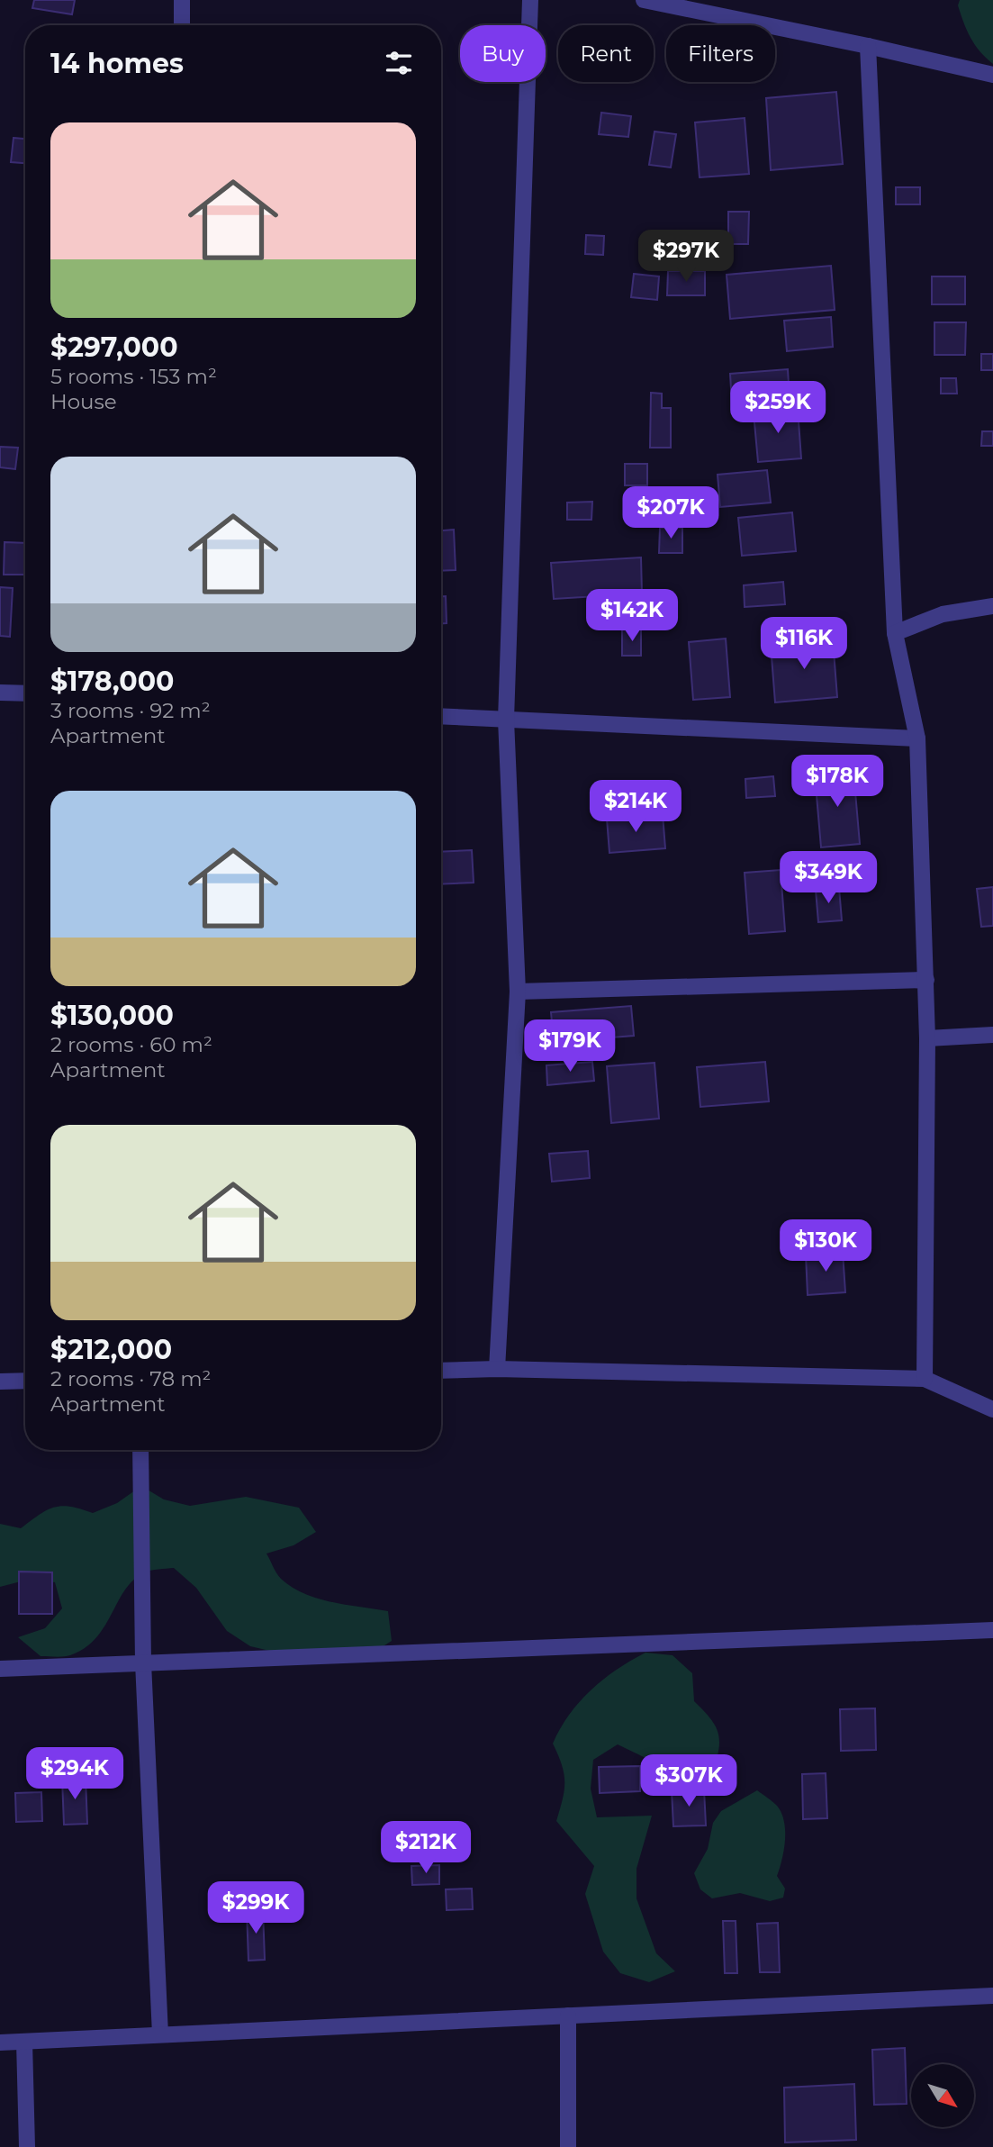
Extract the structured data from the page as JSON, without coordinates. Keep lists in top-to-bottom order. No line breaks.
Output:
{"north":"bottom right","page":{"chip":["Buy","Rent","Filters"],"heading":"14 homes","list":[{"name":"$297,000","note":"5 rooms · 153 m² · House"},{"name":"$178,000","note":"3 rooms · 92 m² · Apartment"},{"name":"$130,000","note":"2 rooms · 60 m² · Apartment"},{"name":"$212,000","note":"2 rooms · 78 m² · Apartment"}],"price":["$297K","$259K","$207K","$142K","$116K","$178K","$214K","$349K","$179K","$130K","$294K","$307K","$212K","$299K"]}}
